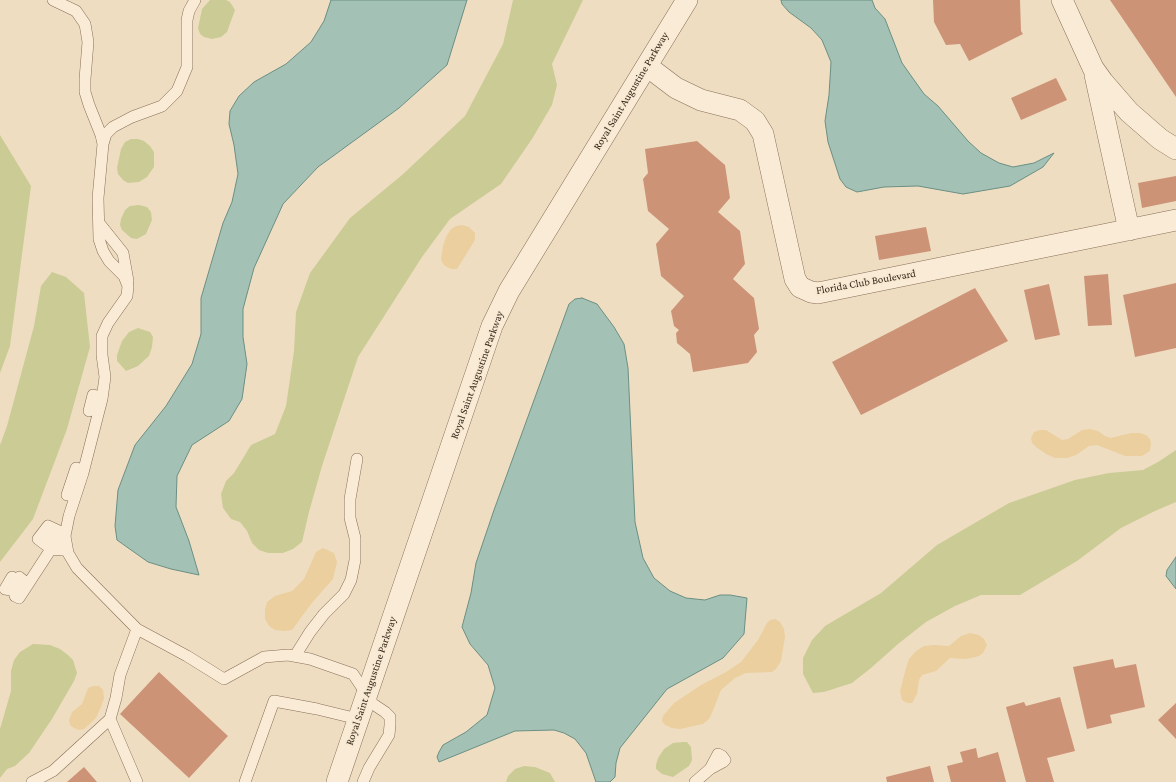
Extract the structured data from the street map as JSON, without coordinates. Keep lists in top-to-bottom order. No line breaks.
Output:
{"streets":{"street":["Royal Saint Augustine Parkway","Florida Club Boulevard"]},"crossings":[["Royal Saint Augustine Parkway","Florida Club Boulevard"]]}
